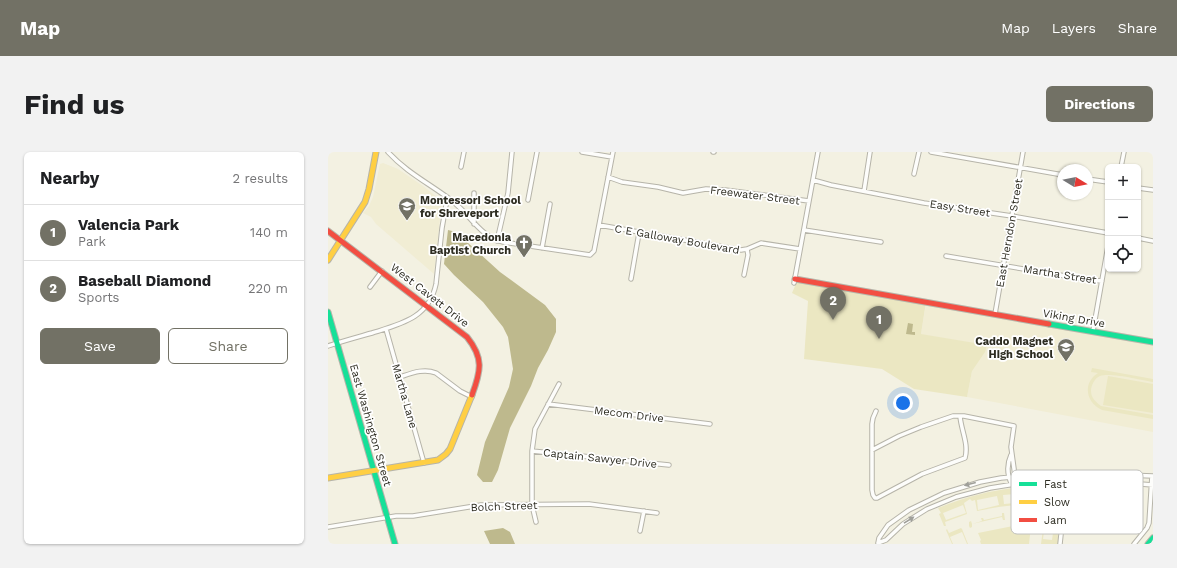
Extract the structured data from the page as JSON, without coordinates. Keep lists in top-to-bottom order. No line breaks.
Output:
{"streets":{"street":["Freewater Street","Easy Street","East Herndon Street","C E Galloway Boulevard","Martha Street","West Cavett Drive","Viking Drive","Martha Lane","Mecom Drive","East Washington Street","Captain Sawyer Drive","Bolch Street"]},"crossings":[["Easy Street","East Herndon Street"],["East Herndon Street","Martha Street"],["East Herndon Street","Viking Drive"],["West Cavett Drive","Martha Lane"],["West Cavett Drive","East Washington Street"],["East Washington Street","Bolch Street"]],"places":{"school or university":["Montessori School for Shreveport","Caddo Magnet High School"],"church":["Macedonia Baptist Church"]},"legend":["Fast","Slow","Jam"],"north":"right","page":{"header":"Map","nav":["Map","Layers","Share"],"buttons":["Directions",["Save","Share"]],"title":"Find us","heading":["Nearby","2 results"],"map_buttons":["+","−"],"list":[{"mark":"1","name":"Valencia Park","note":"Park","value":"140 m"},{"mark":"2","name":"Baseball Diamond","note":"Sports","value":"220 m"}],"pins":["2","1"]}}
